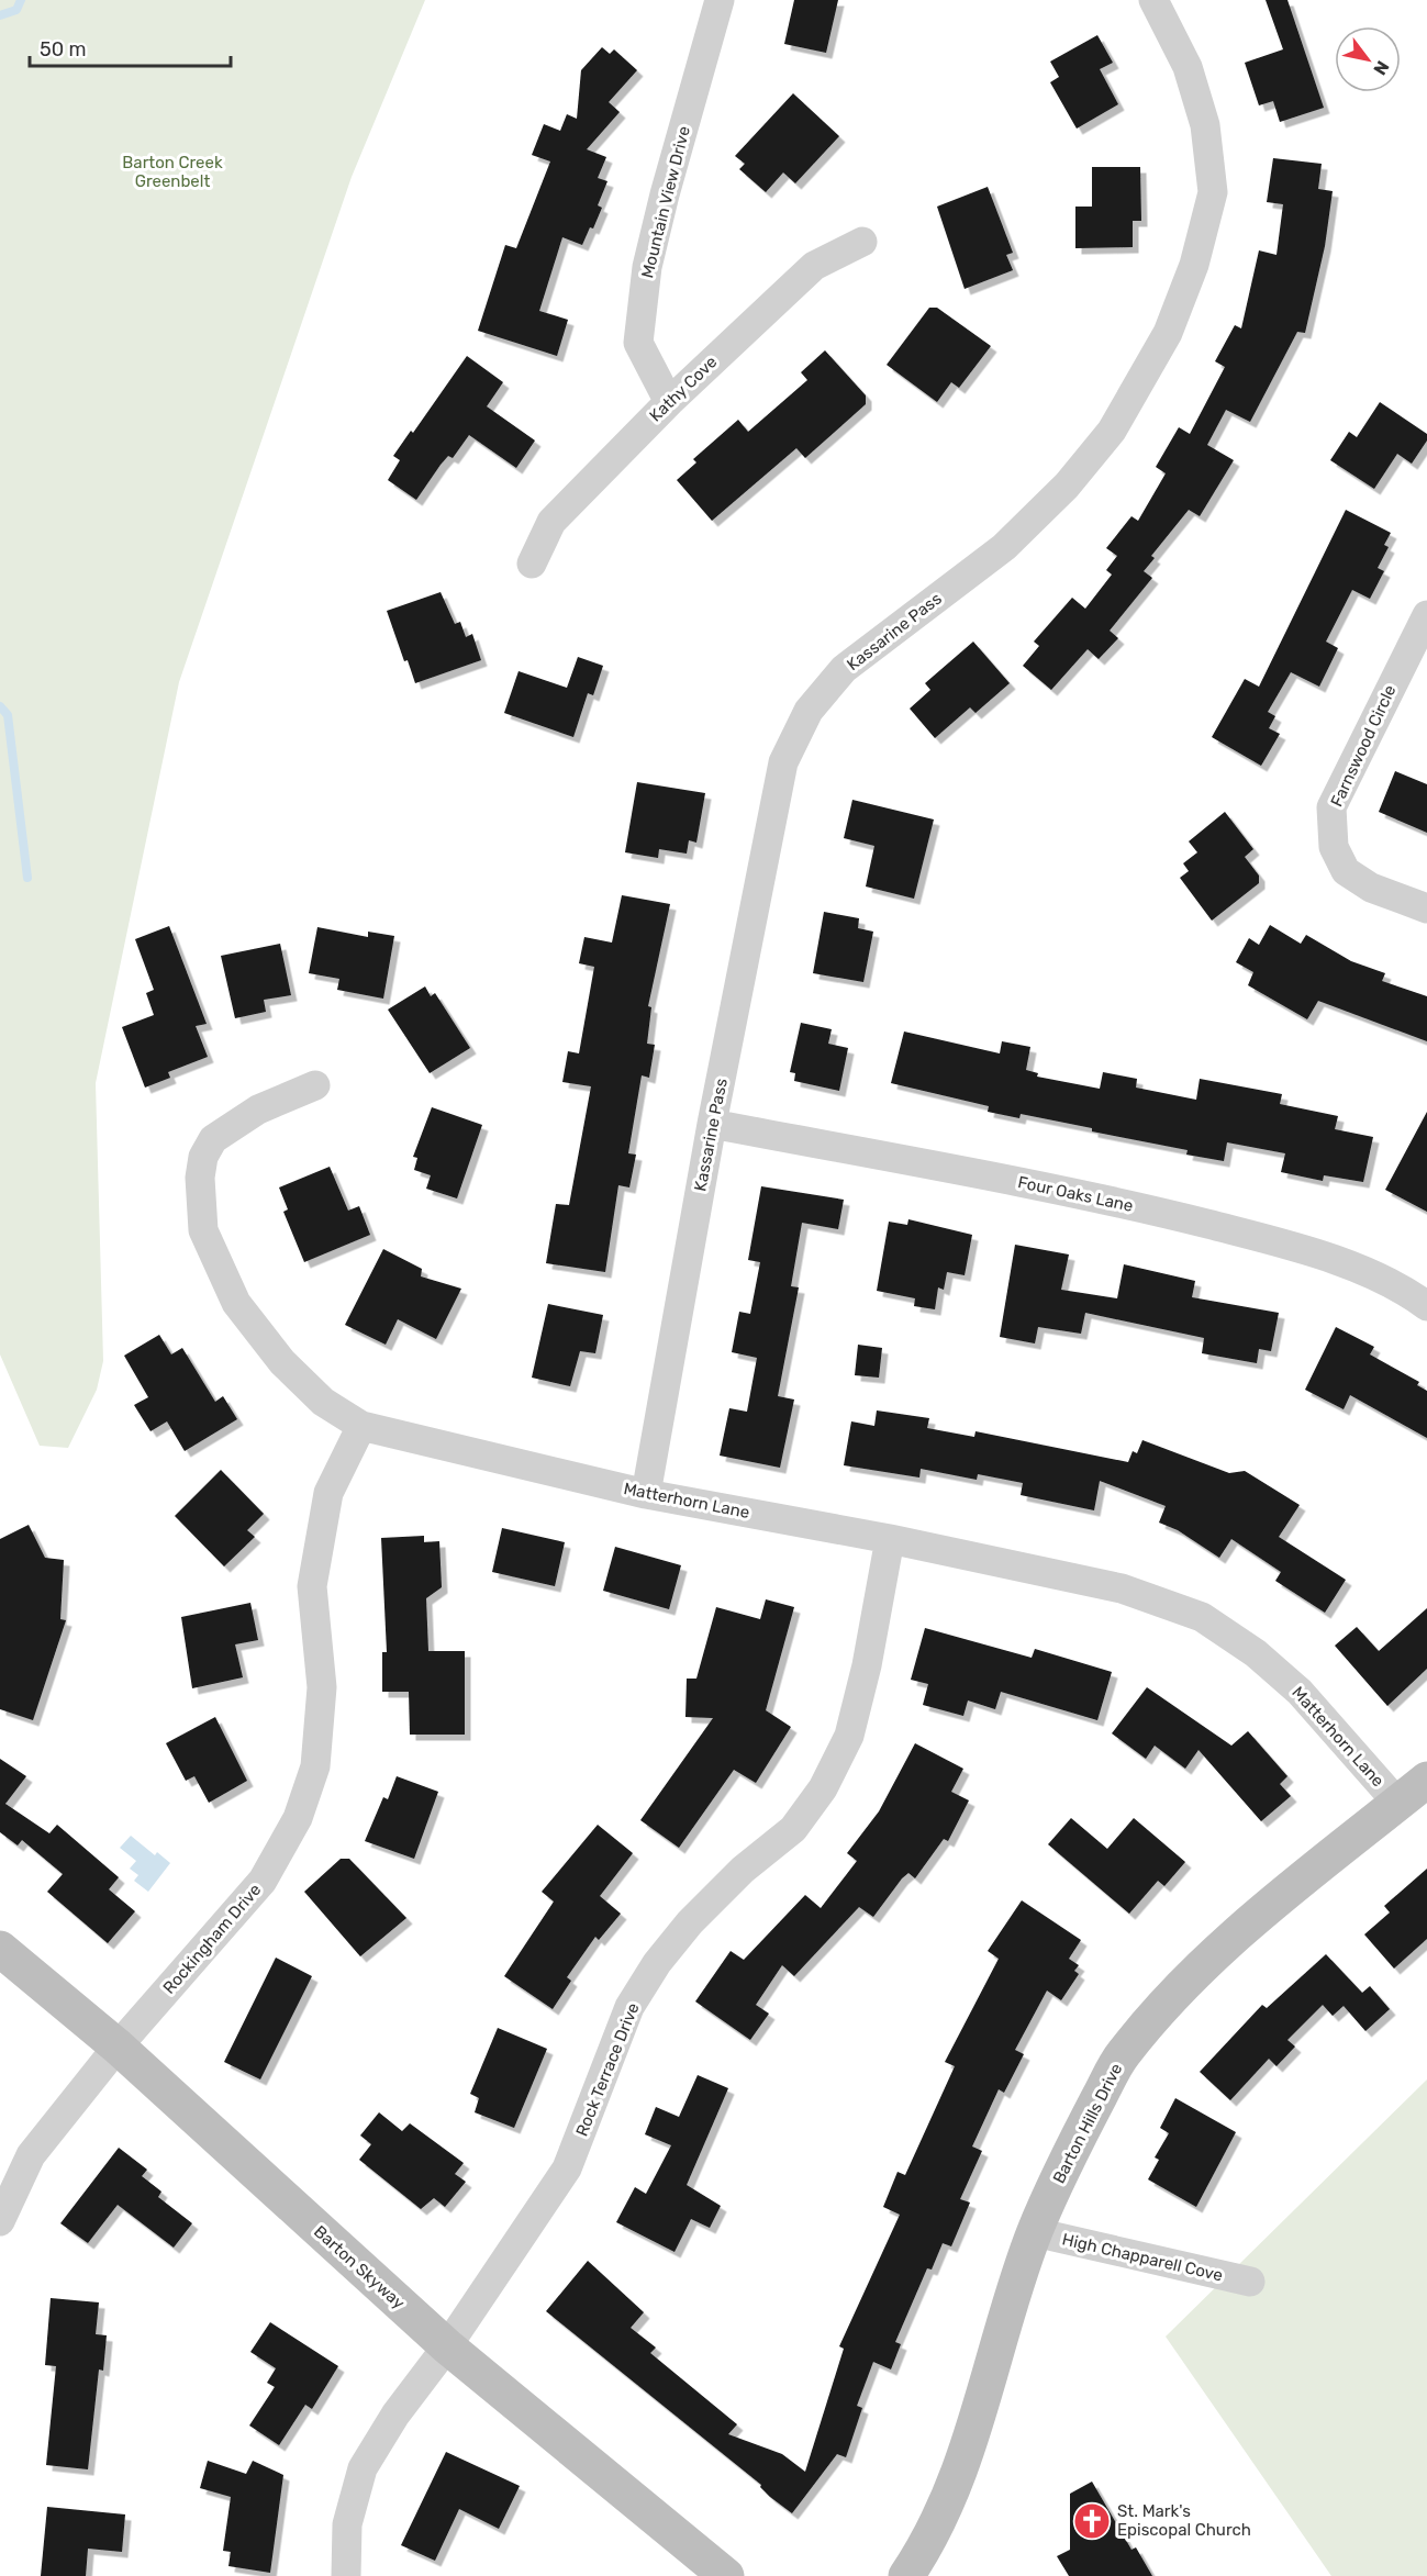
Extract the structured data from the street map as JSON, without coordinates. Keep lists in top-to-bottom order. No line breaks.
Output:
{"streets":{"street":["Mountain View Drive","Kathy Cove","Kassarine Pass","Farnswood Circle","Four Oaks Lane","Matterhorn Lane","Rockingham Drive","Rock Terrace Drive","Barton Hills Drive","High Chapparell Cove","Barton Skyway"]},"crossings":[["Mountain View Drive","Kathy Cove"],["Kassarine Pass","Four Oaks Lane"],["Kassarine Pass","Matterhorn Lane"],["Matterhorn Lane","Rockingham Drive"],["Matterhorn Lane","Rock Terrace Drive"],["Matterhorn Lane","Barton Hills Drive"],["Rockingham Drive","Barton Skyway"],["Rock Terrace Drive","Barton Skyway"],["Barton Hills Drive","High Chapparell Cove"]],"parks":["Barton Creek Greenbelt"],"places":{"church":["St. Mark's Episcopal Church"]},"scale_bar":"50 m","north":"bottom right"}
